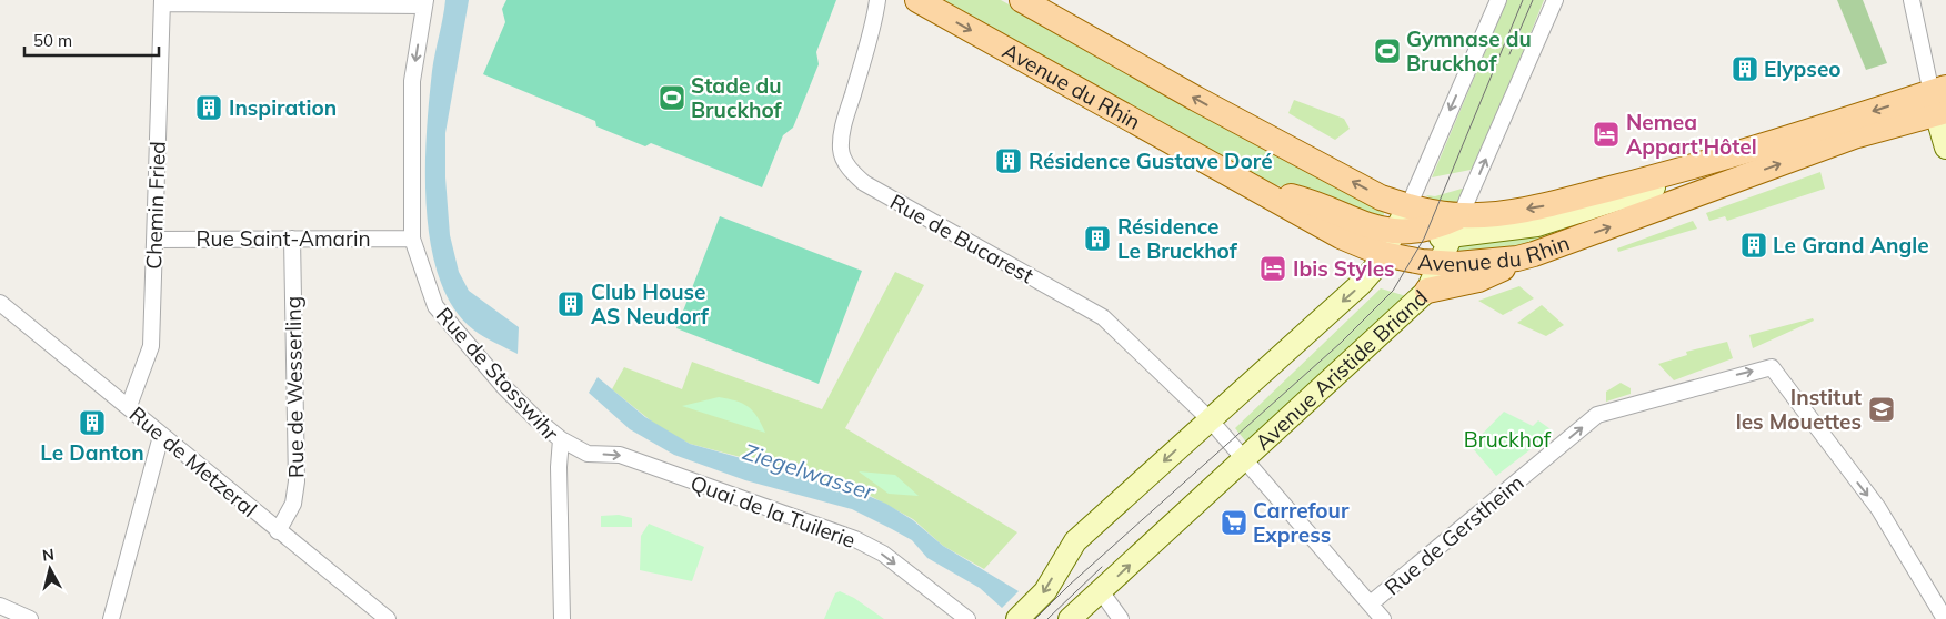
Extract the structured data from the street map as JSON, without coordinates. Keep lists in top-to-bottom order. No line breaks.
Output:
{"streets":{"main road":["Avenue du Rhin","Avenue Aristide Briand"],"street":["Chemin Fried","Rue Saint-Amarin","Rue de Bucarest","Rue de Stosswihr","Rue de Wesserling","Rue de Metzeral","Quai de la Tuilerie","Rue de Gerstheim"]},"crossings":[["Avenue du Rhin","Avenue Aristide Briand"],["Chemin Fried","Rue Saint-Amarin"],["Chemin Fried","Rue de Metzeral"],["Rue Saint-Amarin","Rue de Stosswihr"],["Rue Saint-Amarin","Rue de Wesserling"],["Rue de Bucarest","Avenue Aristide Briand"],["Rue de Stosswihr","Quai de la Tuilerie"],["Rue de Wesserling","Rue de Metzeral"]],"one_way":["Rue de Stosswihr","Quai de la Tuilerie"],"water":["Ziegelwasser"],"parks":["Bruckhof"],"places":{"sports":["Gymnase du Bruckhof","Stade du Bruckhof"],"building":["Elypseo","Inspiration","Résidence Gustave Doré","Résidence Le Bruckhof","Le Grand Angle","Club House AS Neudorf","Le Danton"],"hotel":["Nemea Appart'Hôtel","Ibis Styles"],"school or university":["Institut les Mouettes"],"supermarket":["Carrefour Express"]},"scale_bar":"50 m","north":"top"}
